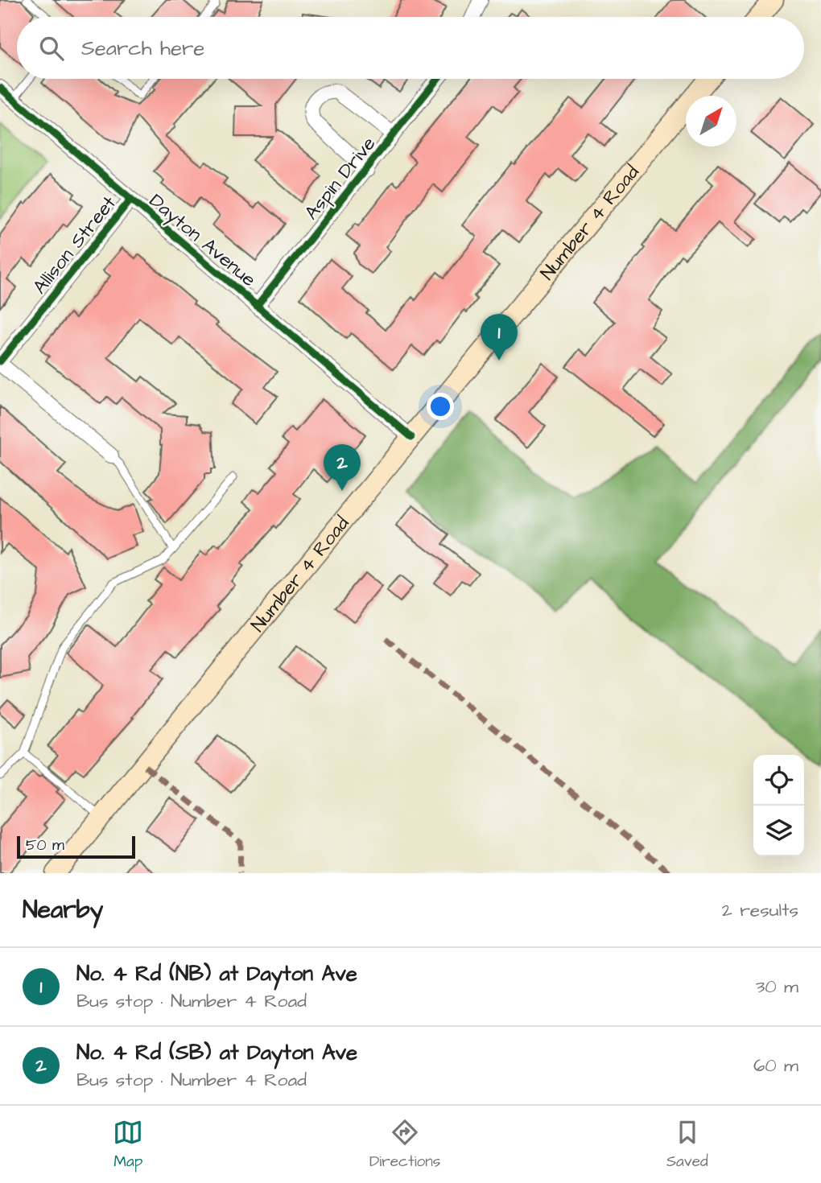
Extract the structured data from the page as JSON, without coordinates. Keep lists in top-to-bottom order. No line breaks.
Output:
{"streets":{"main road":["Number 4 Road"],"street":["Aspin Drive","Dayton Avenue","Allison Street"]},"crossings":[["Aspin Drive","Dayton Avenue"],["Number 4 Road","Dayton Avenue"],["Dayton Avenue","Allison Street"]],"scale_bar":"50 m","north":"top right","page":{"search":"Search here","pins":["1","2"],"scale":"50 m","heading":["Nearby","2 results"],"list":[{"mark":"1","name":"No. 4 Rd (NB) at Dayton Ave","note":"Bus stop · Number 4 Road","value":"30 m"},{"mark":"2","name":"No. 4 Rd (SB) at Dayton Ave","note":"Bus stop · Number 4 Road","value":"60 m"}],"nav":["Map","Directions","Saved"]}}
